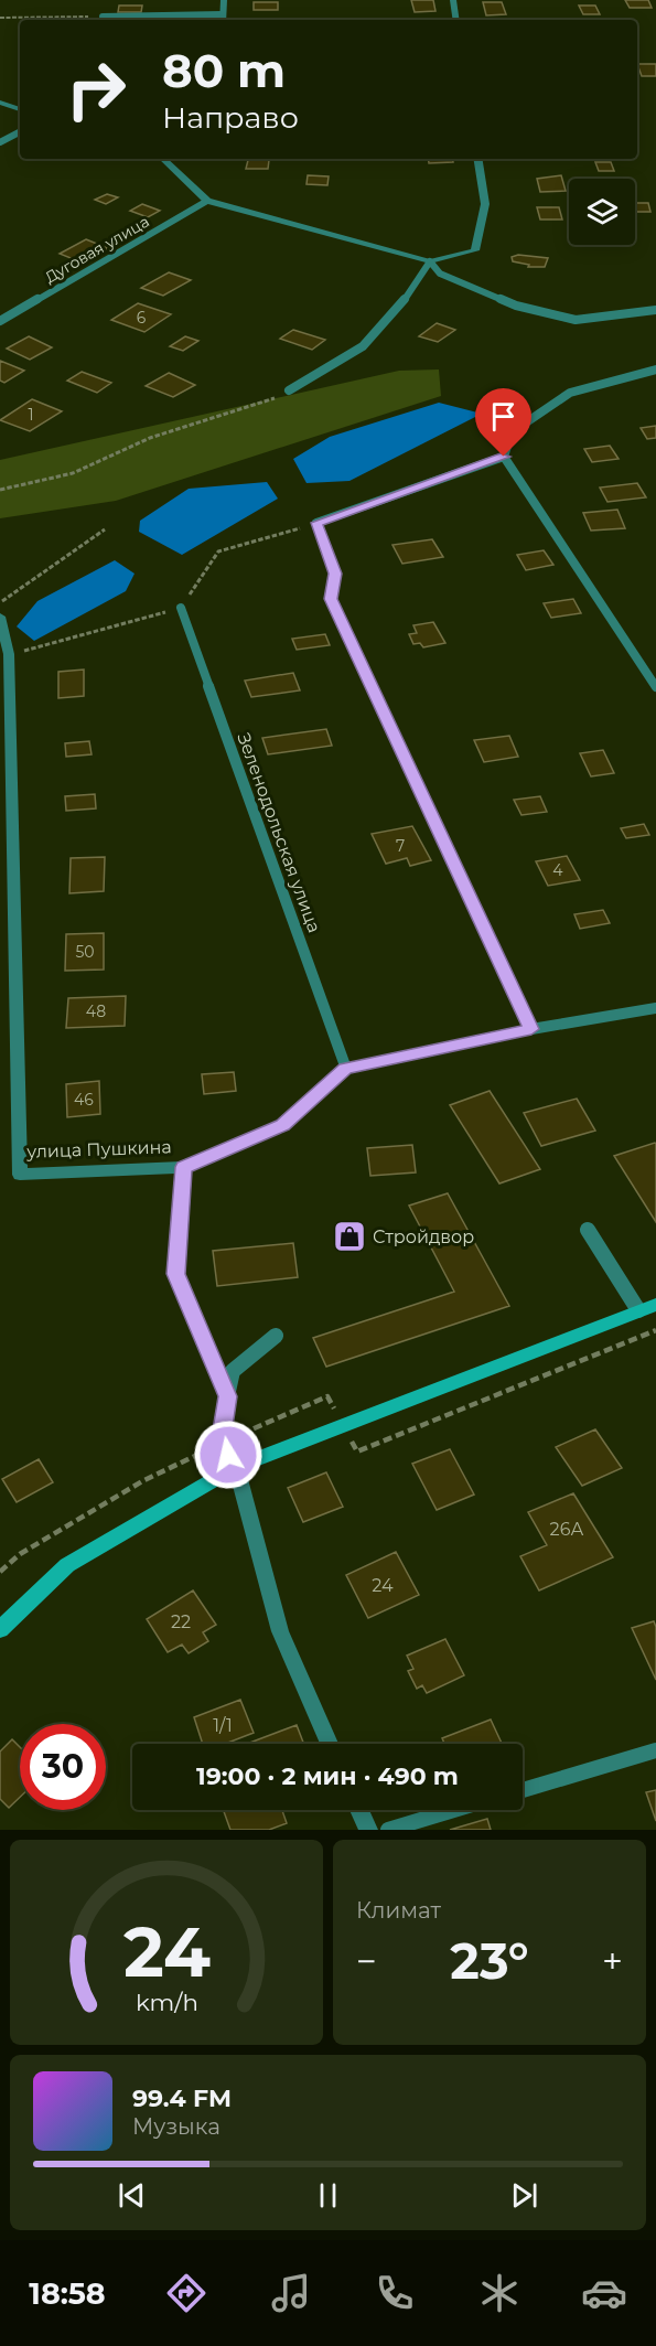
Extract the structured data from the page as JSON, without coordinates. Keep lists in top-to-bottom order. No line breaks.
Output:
{"streets":{"street":["улица Пушкина"],"lane":["Дуговая улица","Зеленодольская улица"]},"places":{"shop":["Стройдвор"]},"house_numbers":["6","1","7","4","50","48","46","26А","24","22","1/1"],"page":{"turn":["80 m","Направо"],"limit":"30","trip":"19:00 · 2 мин · 490 m","tile":"Климат","heat":["−","23°","+"],"song":["99.4 FM","Музыка"],"tabs":"18:58","gauge":["24","km/h"]}}
